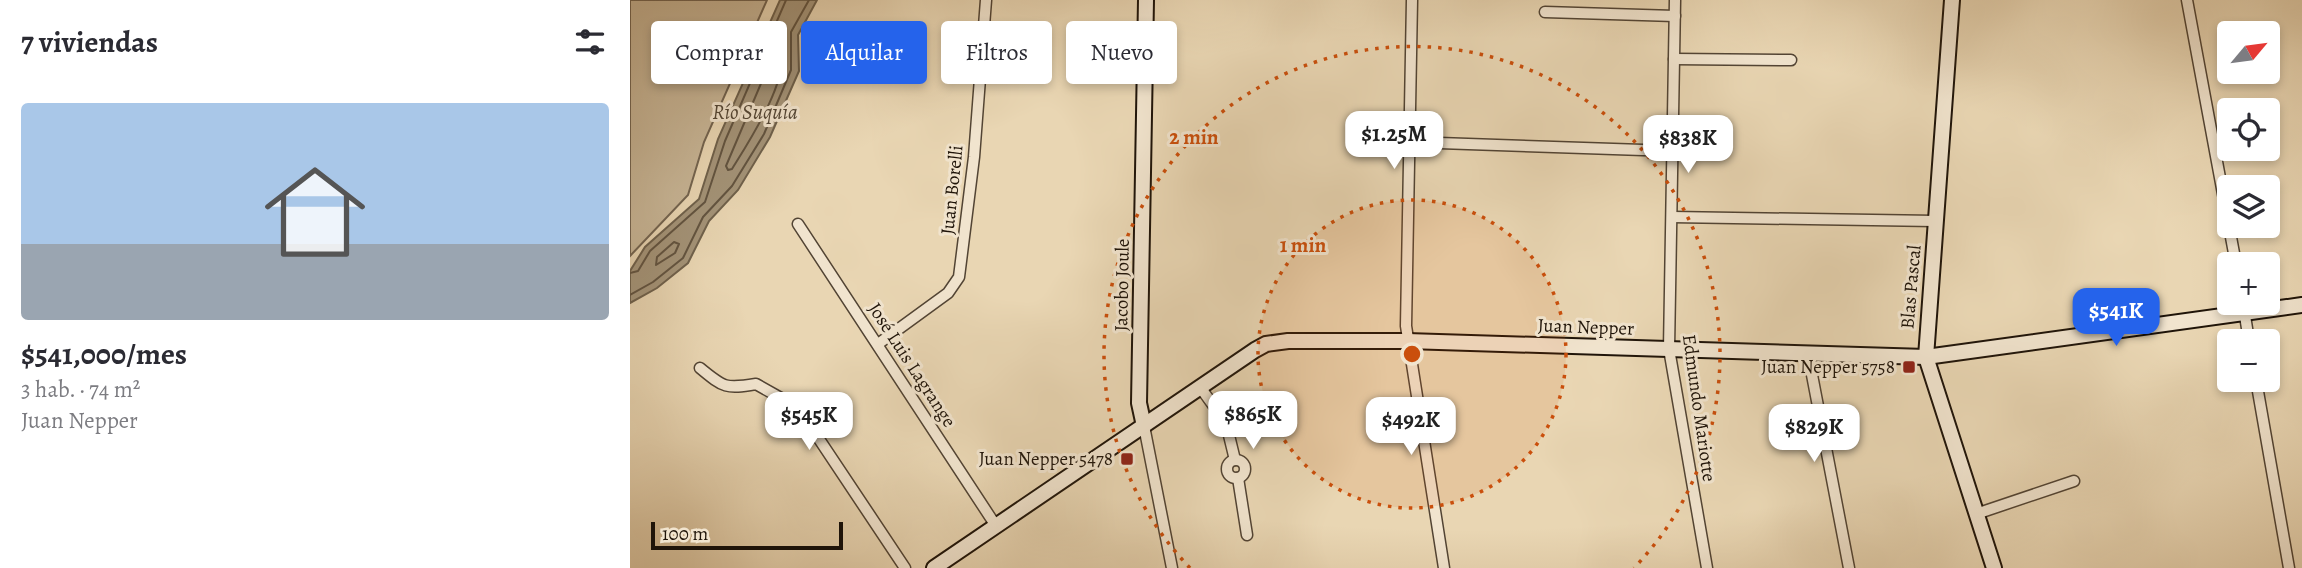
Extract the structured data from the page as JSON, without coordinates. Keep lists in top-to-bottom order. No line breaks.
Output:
{"streets":{"main road":["Jacobo Joule","Blas Pascal","Juan Nepper"],"street":["Juan Borelli","José Luis Lagrange","Edmundo Mariotte"]},"crossings":[["Juan Borelli","José Luis Lagrange"],["Jacobo Joule","Juan Nepper"],["Blas Pascal","Juan Nepper"],["Juan Nepper","José Luis Lagrange"],["Juan Nepper","Edmundo Mariotte"]],"water":["Río Suquía"],"places":{"transit":["Juan Nepper 5758","Juan Nepper 5478"]},"scale_bar":"100 m","north":"top right","page":{"heading":"7 viviendas","map_buttons":["+","−"],"chip":["Comprar","Alquilar","Filtros","Nuevo"],"list":[{"name":"$541,000/mes","note":"3 hab. · 74 m² · Juan Nepper"}],"price":["$1.25M","$838K","$541K","$865K","$545K","$492K","$829K"],"scale":"100 m"},"rings":["2 min","1 min"]}
